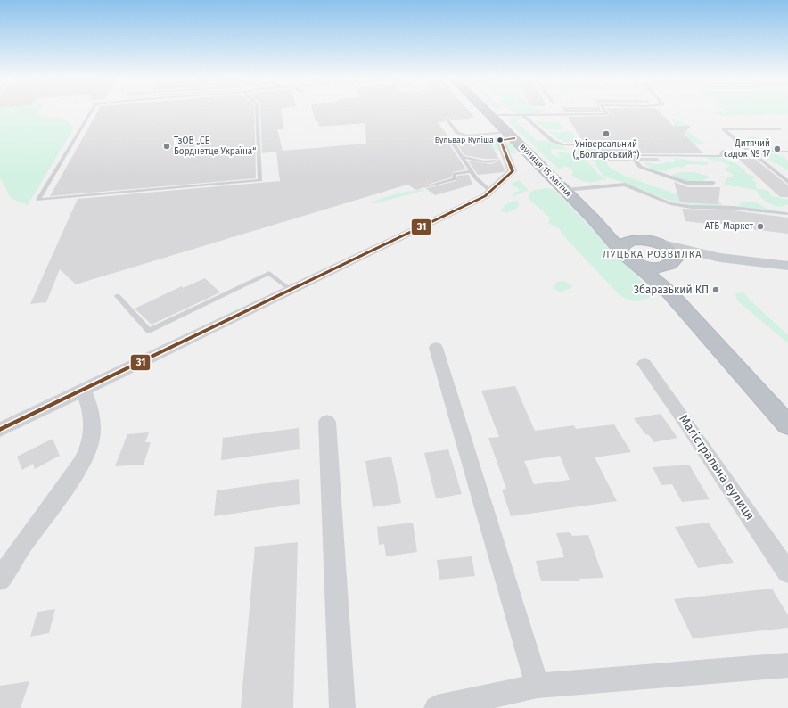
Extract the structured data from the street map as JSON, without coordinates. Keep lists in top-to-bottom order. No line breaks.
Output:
{"streets":{"highway":["вулиця 15 Квітня"],"street":["Магістральна вулиця"]},"districts":["ЛУЦЬКА РОЗВИЛКА"],"places":["Універсальний („Болгарський“)","Бульвар Куліша","ТзОВ „СЕ Борднетце Україна“","Дитячий садок № 17","АТБ-Маркет","Збаразький КП"],"lines":["transit line 31"]}
